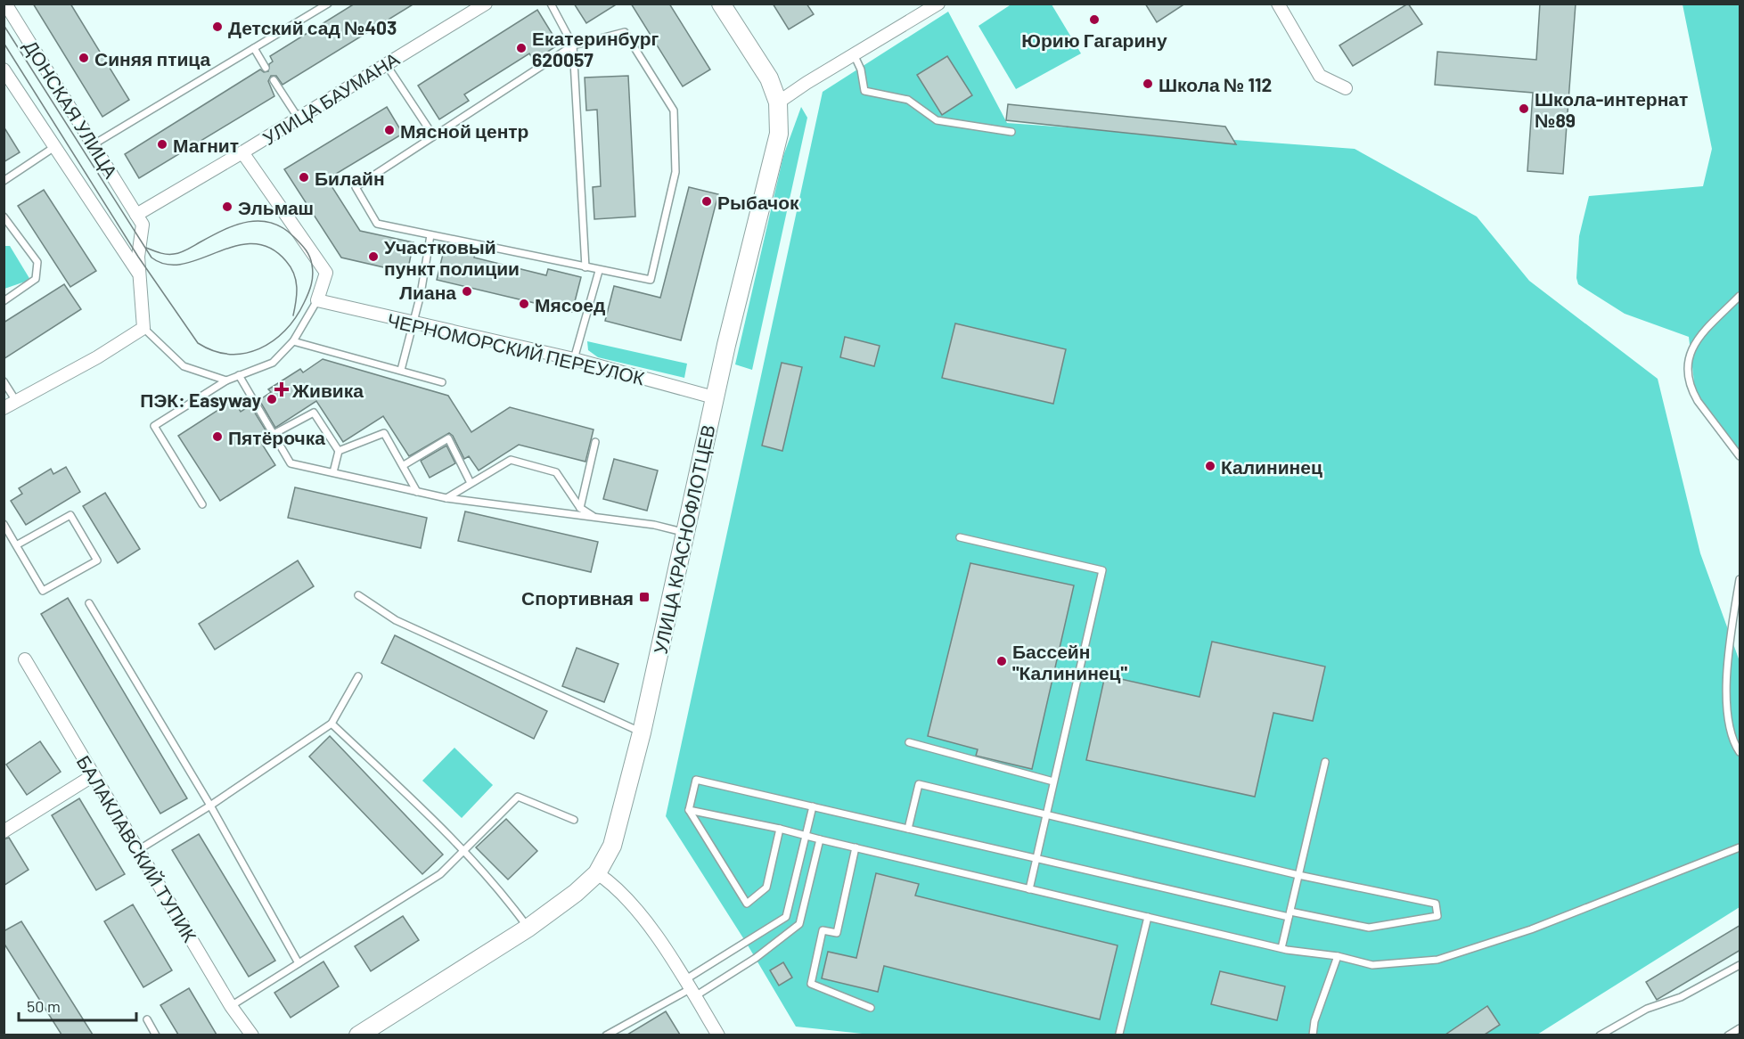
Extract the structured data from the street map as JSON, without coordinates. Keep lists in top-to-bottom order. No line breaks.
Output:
{"streets":{"main road":["УЛИЦА КРАСНОФЛОТЦЕВ"],"street":["УЛИЦА БАУМАНА","ДОНСКАЯ УЛИЦА","ЧЕРНОМОРСКИЙ ПЕРЕУЛОК","БАЛАКЛАВСКИЙ ТУПИК"]},"crossings":[["УЛИЦА БАУМАНА","ДОНСКАЯ УЛИЦА"],["ЧЕРНОМОРСКИЙ ПЕРЕУЛОК","УЛИЦА КРАСНОФЛОТЦЕВ"]],"places":{"other":["Юрию Гагарину","Детский сад №403","Екатеринбург 620057","Синяя птица","Школа № 112","Школа-интернат №89","Мясной центр","Магнит","Билайн","Рыбачок","Эльмаш","Участковый пункт полиции","Лиана","Мясоед","ПЭК: Easyway","Пятёрочка","Калининец","Бассейн \"Калининец\""],"health":["Живика"],"transit":["Спортивная"]},"scale_bar":"50 m"}
